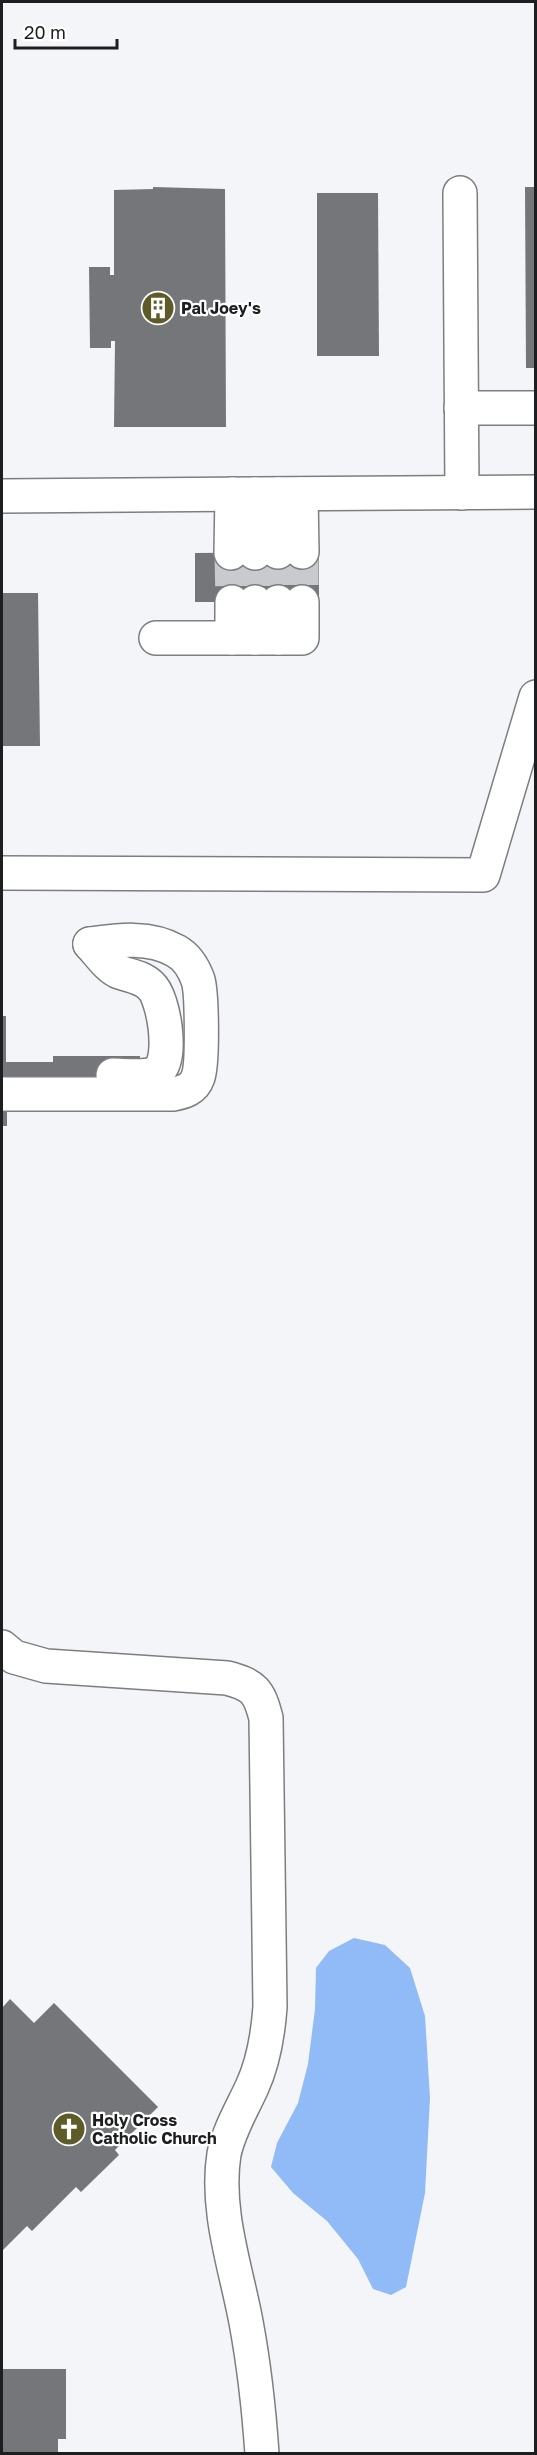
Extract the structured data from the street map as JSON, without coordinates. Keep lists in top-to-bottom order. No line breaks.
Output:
{"places":{"building":["Pal Joey's"],"church":["Holy Cross Catholic Church"]},"scale_bar":"20 m"}
